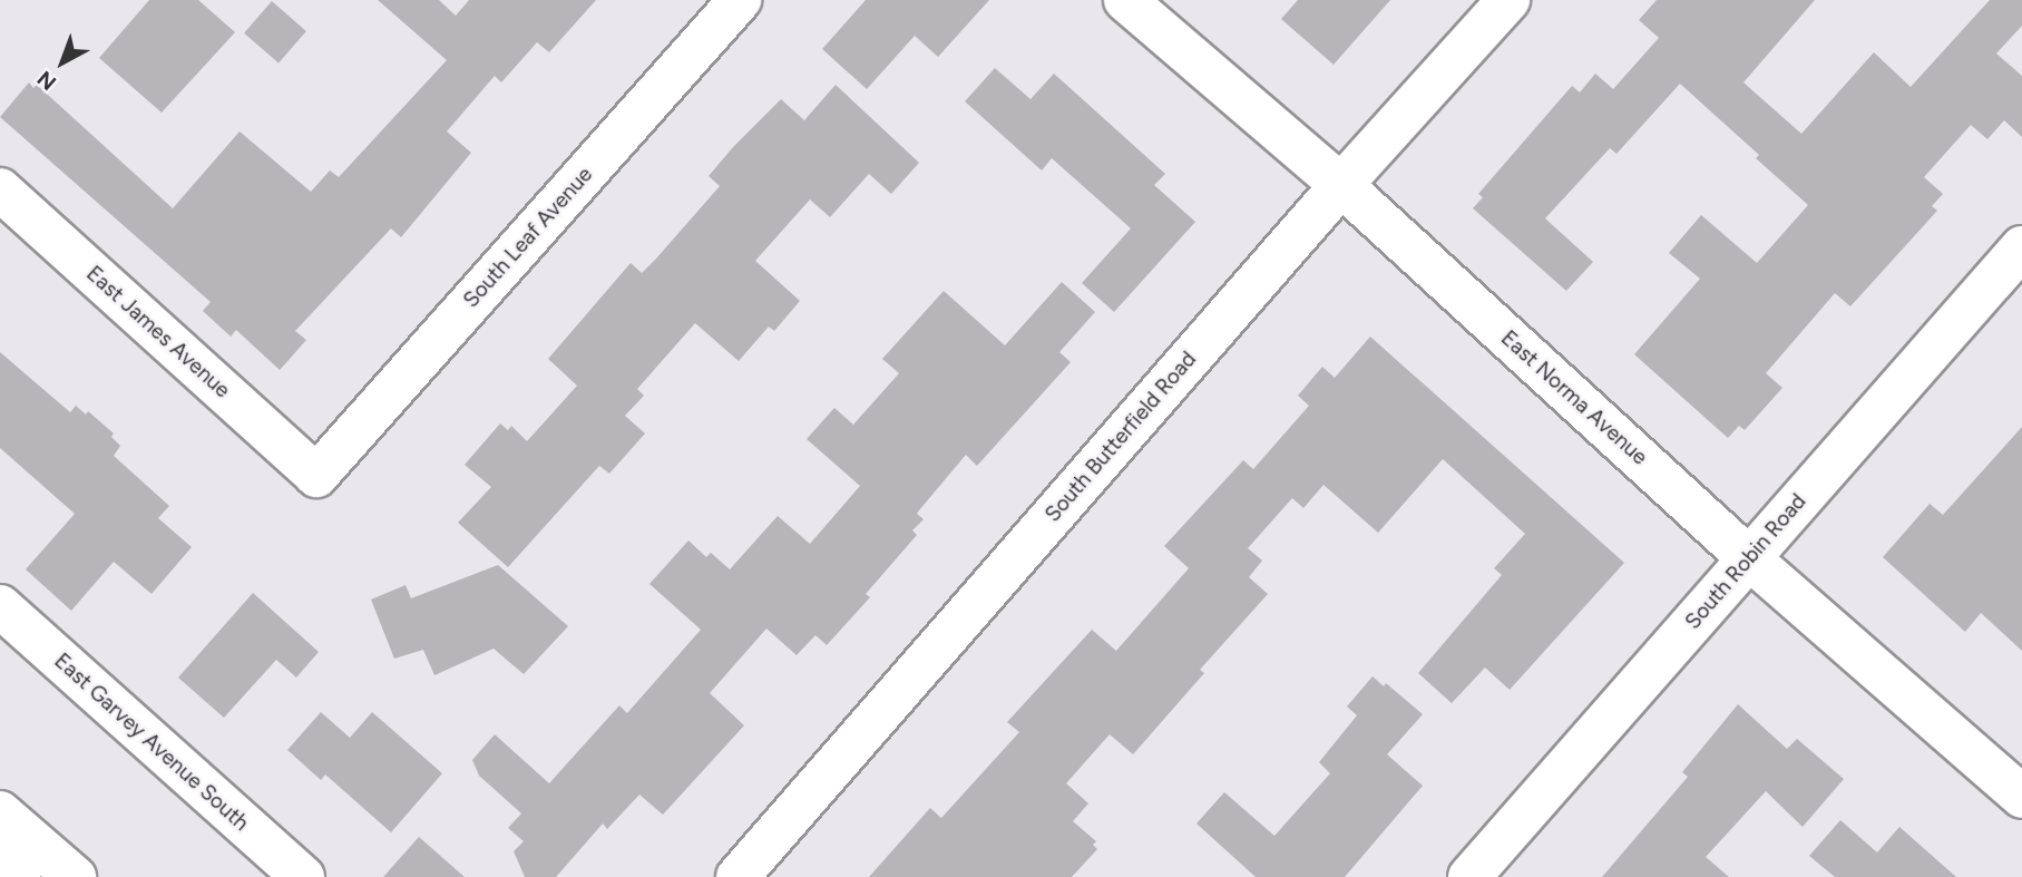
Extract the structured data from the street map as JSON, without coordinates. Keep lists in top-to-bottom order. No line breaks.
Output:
{"streets":{"main road":["South Leaf Avenue","East James Avenue","East Norma Avenue","South Butterfield Road","South Robin Road","East Garvey Avenue South"]},"crossings":[["South Leaf Avenue","East James Avenue"],["East Norma Avenue","South Butterfield Road"],["East Norma Avenue","South Robin Road"]],"north":"bottom left"}
